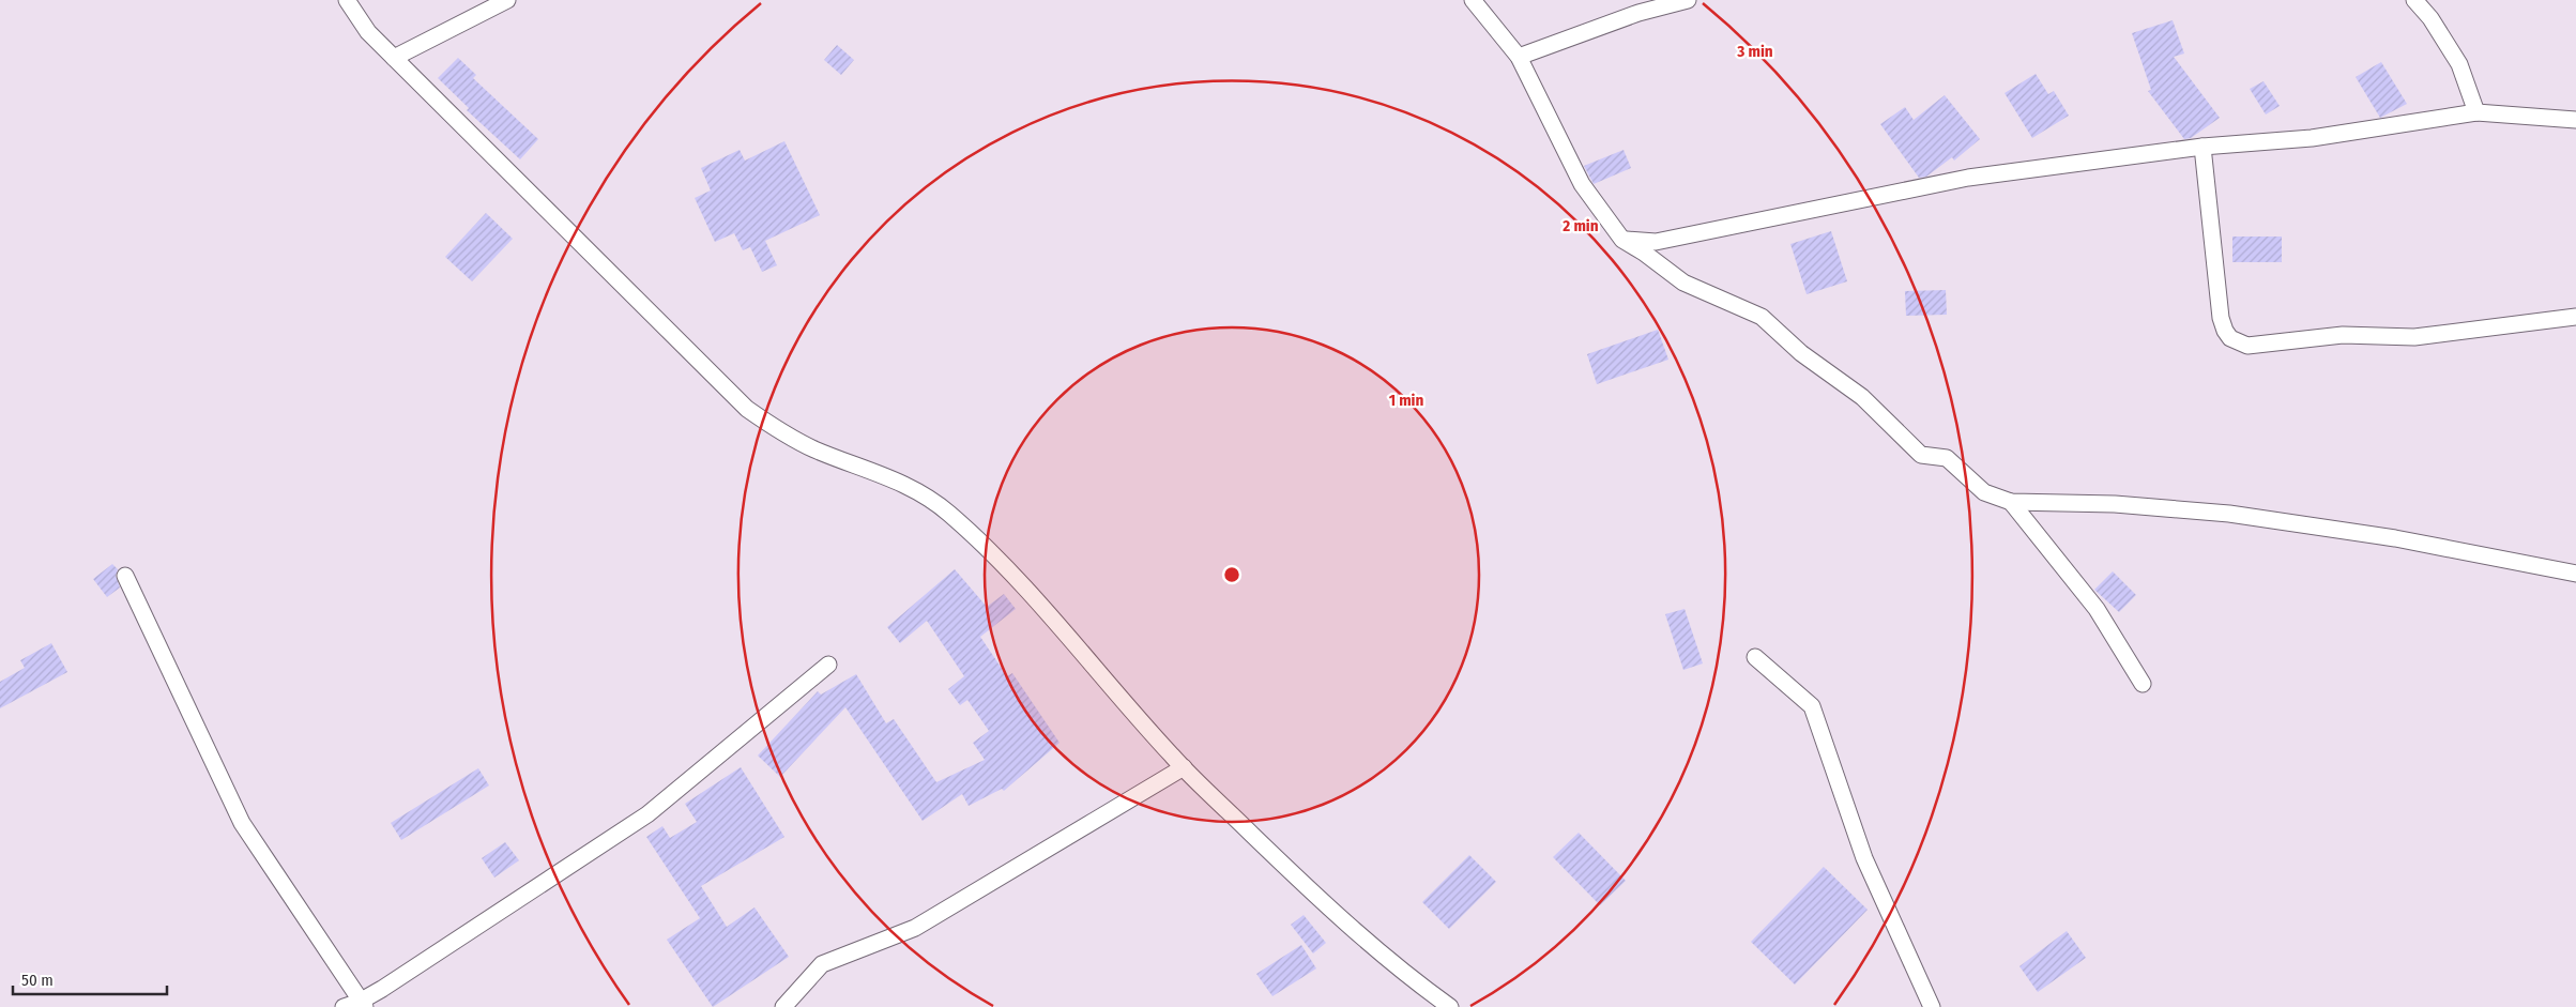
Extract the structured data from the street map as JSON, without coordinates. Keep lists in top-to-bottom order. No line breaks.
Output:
{"scale_bar":"50 m","rings":["3 min","2 min","1 min"]}
